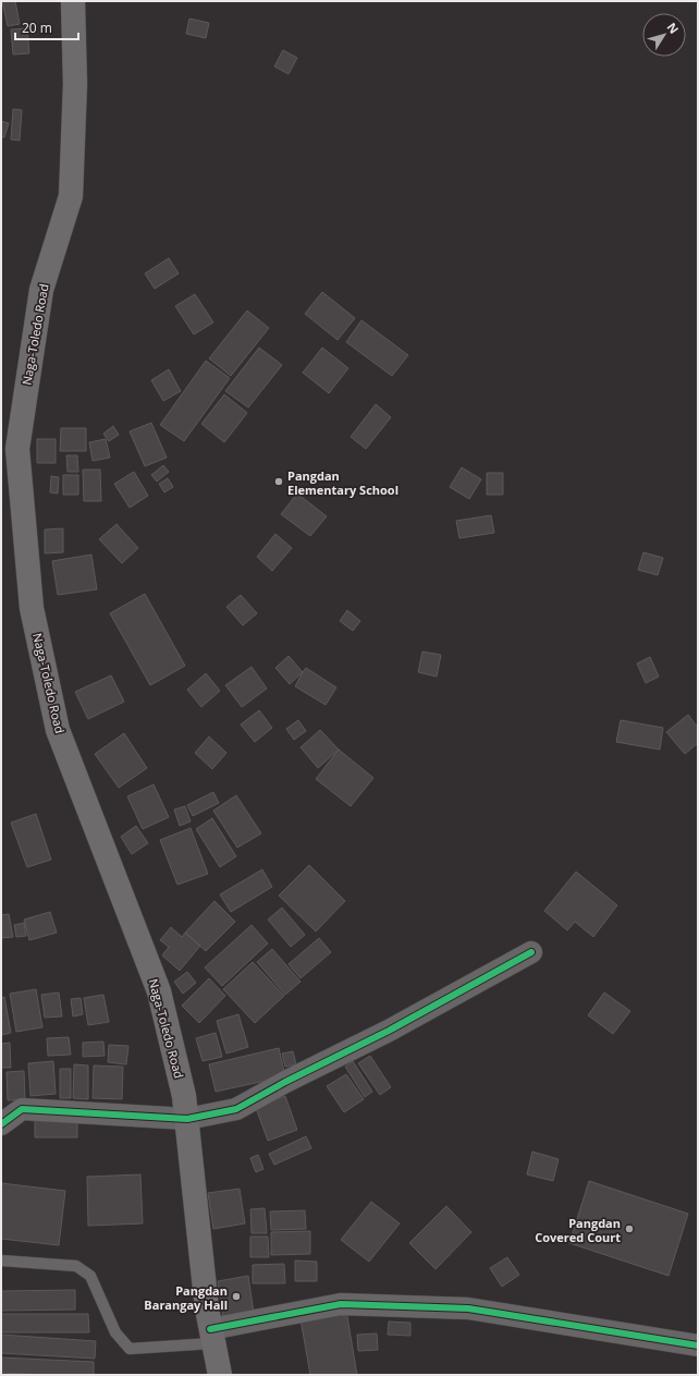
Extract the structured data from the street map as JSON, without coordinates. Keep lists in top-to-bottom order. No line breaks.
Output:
{"streets":{"highway":["Naga-Toledo Road"]},"places":["Pangdan Elementary School","Pangdan Covered Court","Pangdan Barangay Hall"],"scale_bar":"20 m","north":"top right"}
